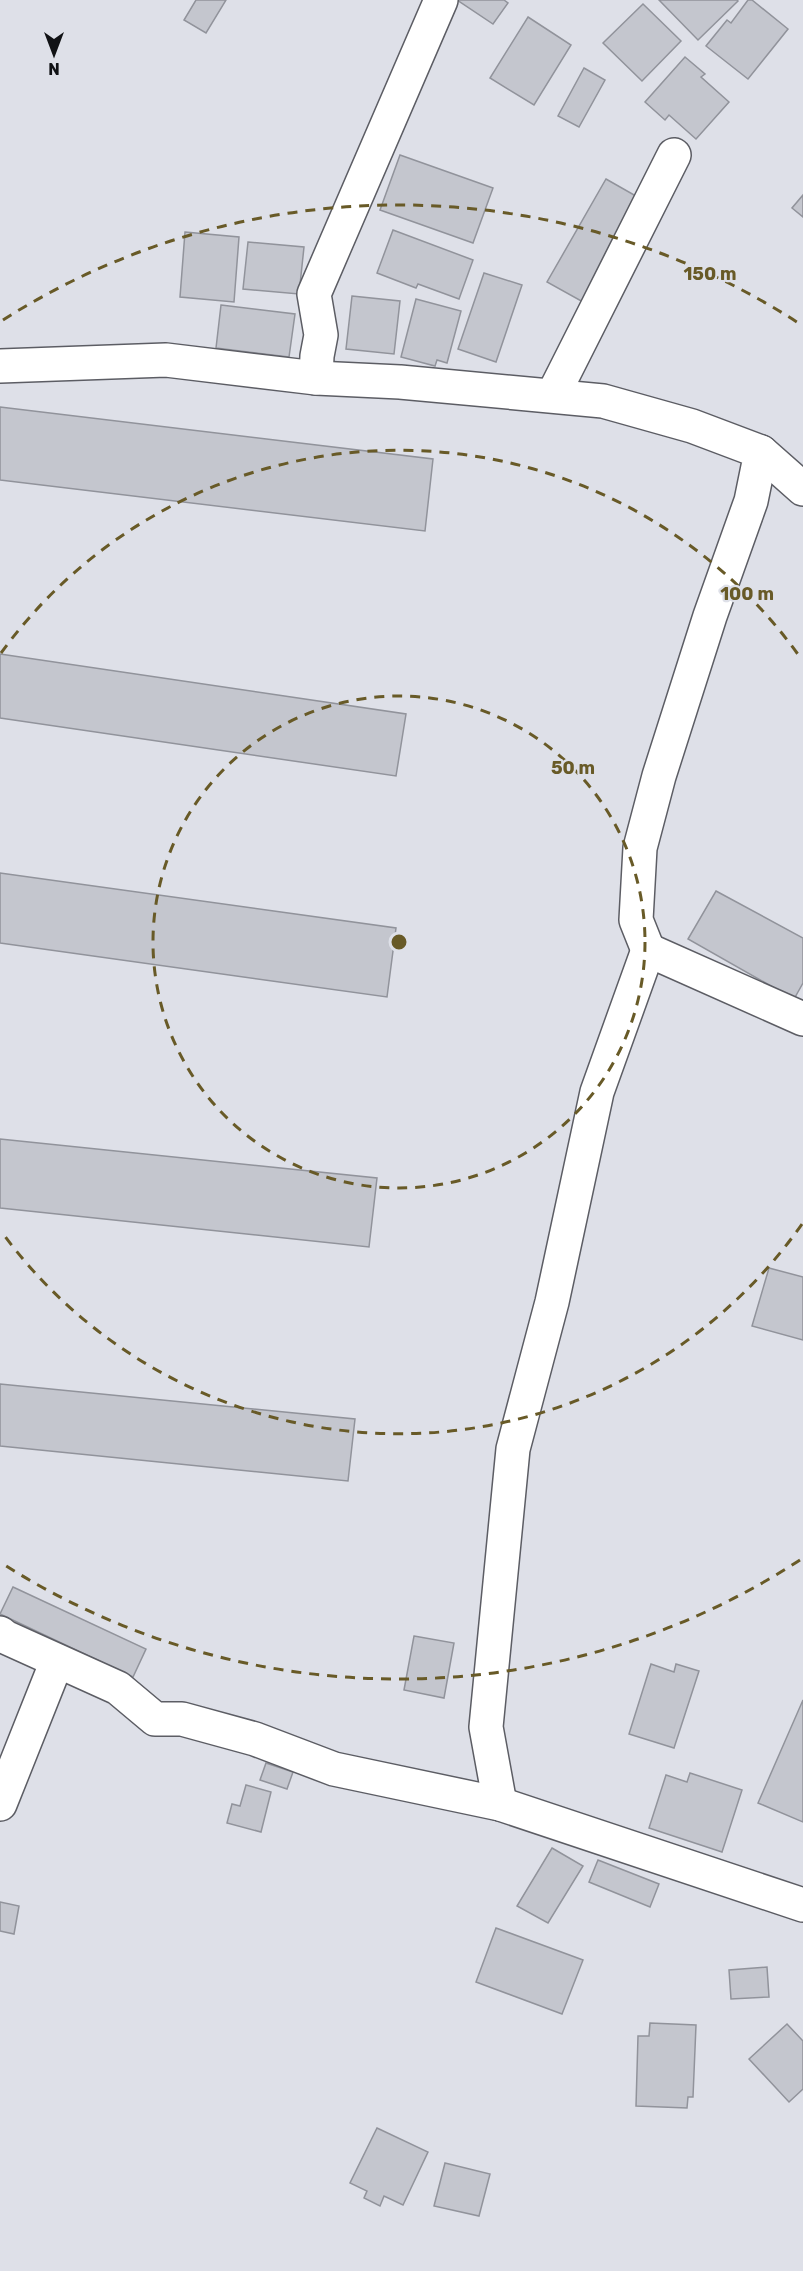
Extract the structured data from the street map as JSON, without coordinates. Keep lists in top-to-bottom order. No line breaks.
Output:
{"north":"bottom","rings":["150 m","100 m","50 m"]}
